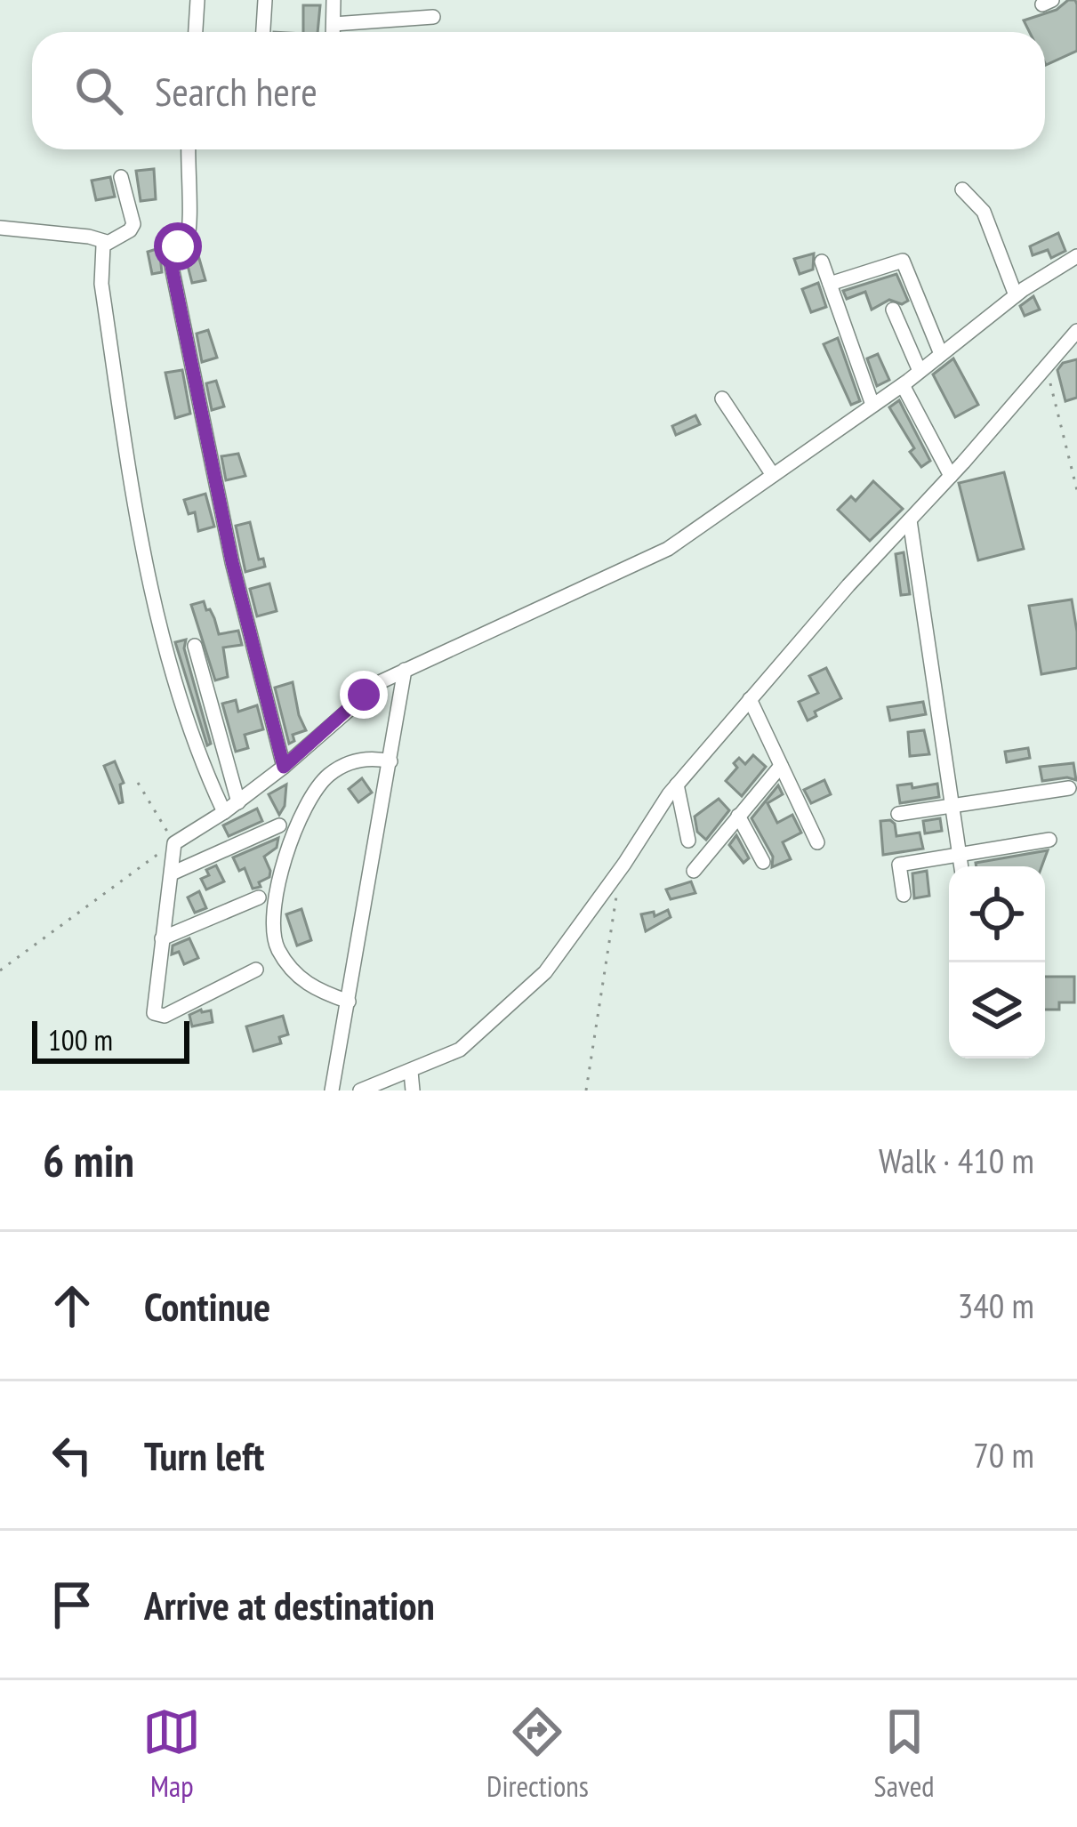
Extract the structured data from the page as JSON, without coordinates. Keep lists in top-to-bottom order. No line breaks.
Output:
{"scale_bar":"100 m","page":{"search":"Search here","scale":"100 m","heading":["6 min","Walk · 410 m"],"list":[["Continue","340 m"],["Turn left","70 m"],"Arrive at destination"],"nav":["Map","Directions","Saved"]}}
